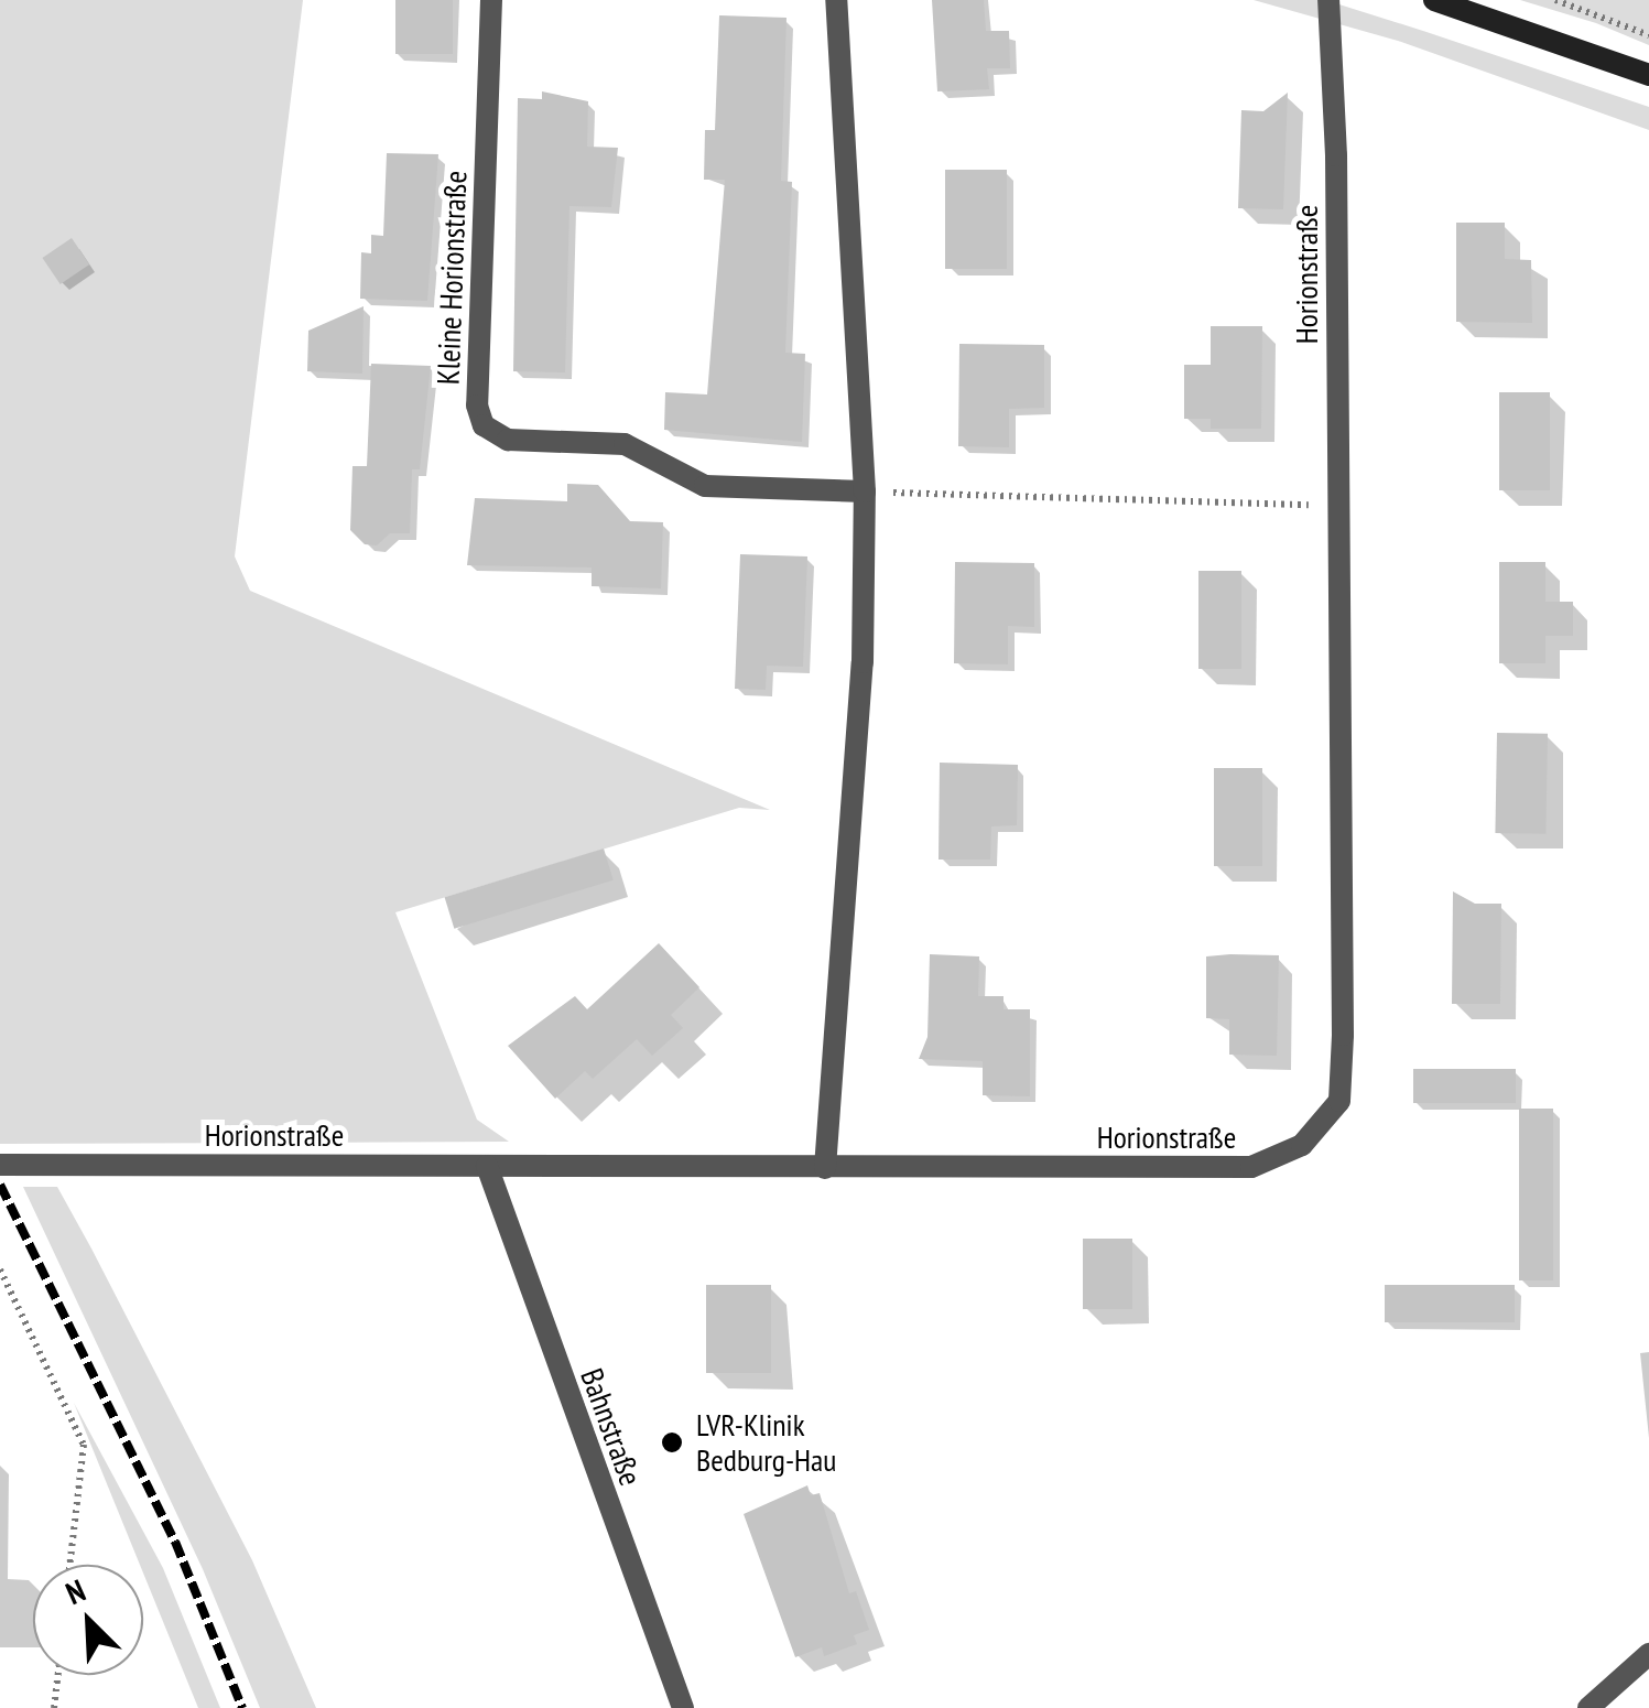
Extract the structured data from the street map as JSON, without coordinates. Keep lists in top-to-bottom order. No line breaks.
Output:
{"streets":{"street":["Horionstraße","Kleine Horionstraße","Bahnstraße"]},"crossings":[["Horionstraße","Bahnstraße"]],"places":["LVR-Klinik Bedburg-Hau"],"north":"top left"}
